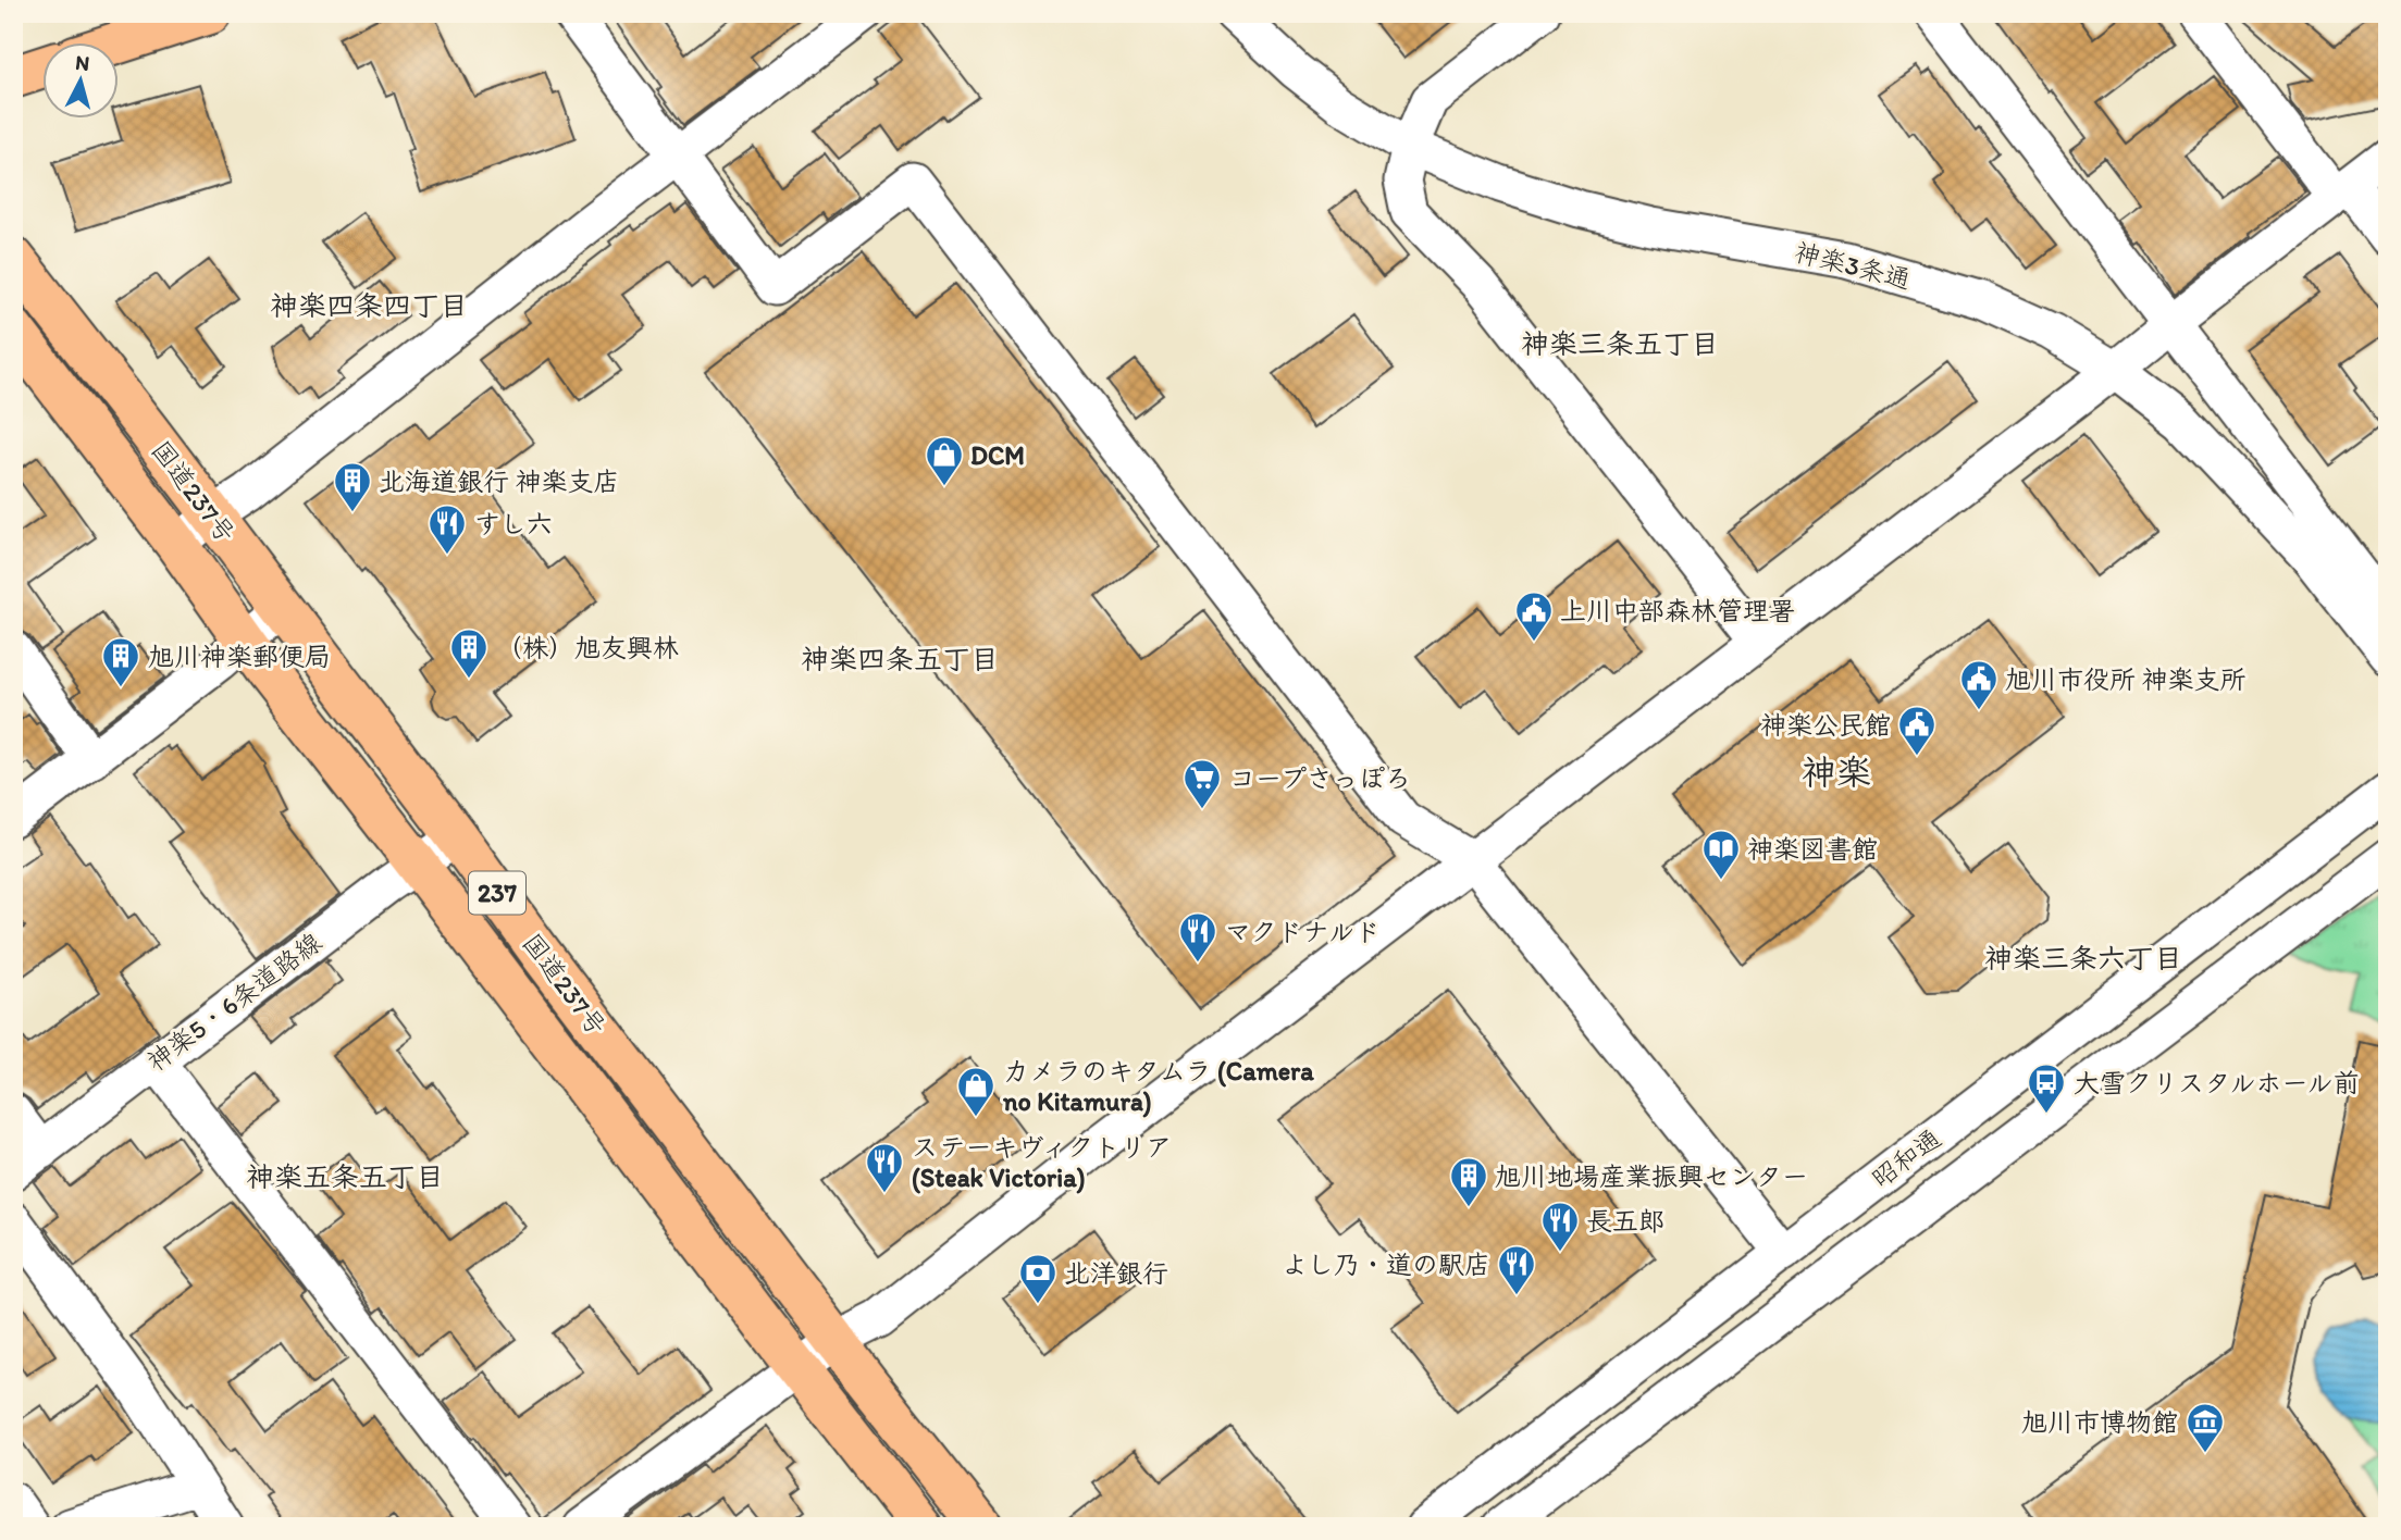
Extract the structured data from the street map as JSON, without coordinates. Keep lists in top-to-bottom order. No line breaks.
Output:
{"streets":{"highway":["国道237号","237"],"street":["神楽3条通","神楽5・6条道路線","昭和通"]},"crossings":[["国道237号","神楽5・6条道路線"]],"districts":["神楽四条四丁目","神楽三条五丁目","神楽四条五丁目","神楽","神楽三条六丁目","神楽五条五丁目"],"places":{"shop":["DCM","カメラのキタムラ (Camera no Kitamura)"],"building":["北海道銀行 神楽支店","（株）旭友興林","旭川神楽郵便局","旭川地場産業振興センター"],"restaurant":["すし六","マクドナルド","ステーキヴィクトリア (Steak Victoria)","長五郎","よし乃・道の駅店"],"public building":["上川中部森林管理署","旭川市役所 神楽支所","神楽公民館"],"supermarket":["コープさっぽろ"],"library":["神楽図書館"],"bus stop":["大雪クリスタルホール前"],"bank":["北洋銀行"],"museum":["旭川市博物館"]},"north":"top"}
